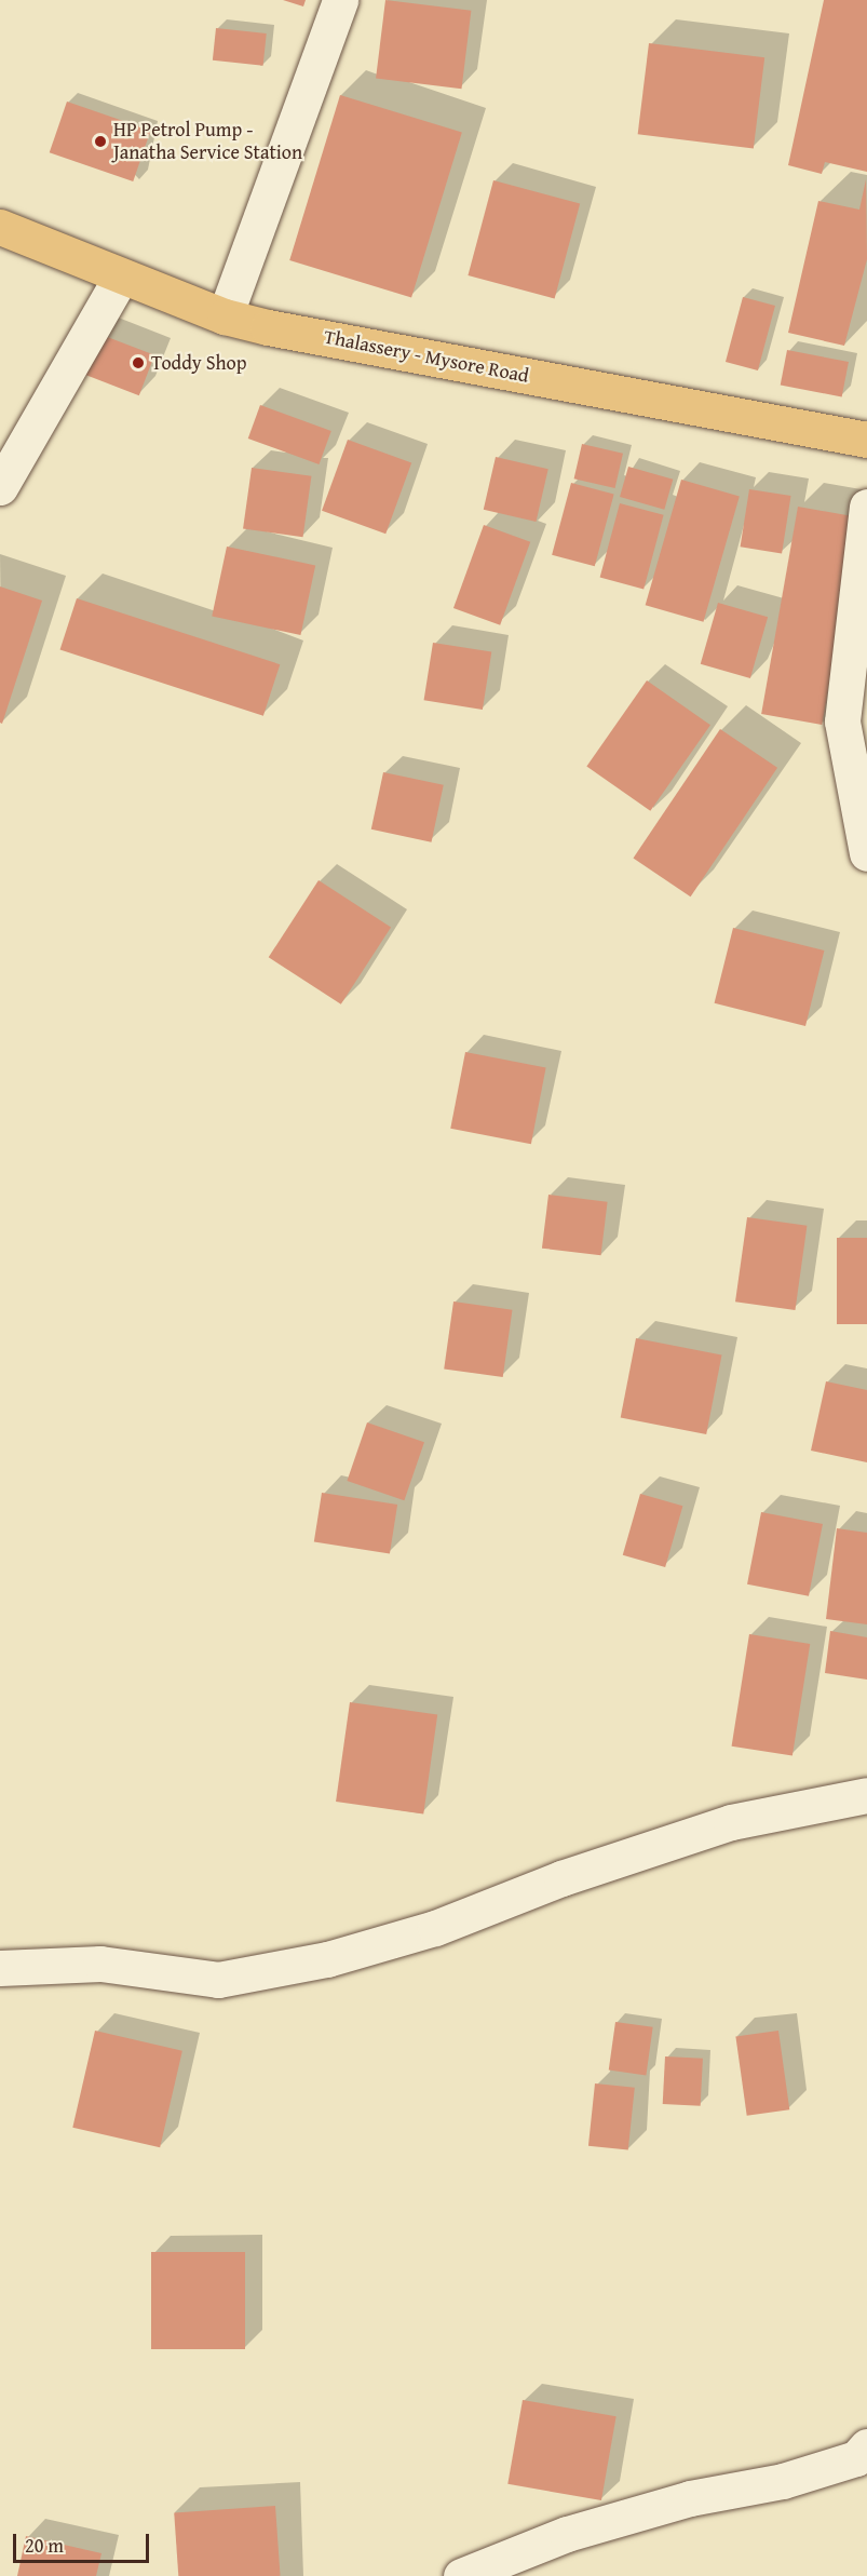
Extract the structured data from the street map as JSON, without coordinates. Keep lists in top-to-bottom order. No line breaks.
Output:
{"streets":{"main road":["Thalassery - Mysore Road"]},"places":["HP Petrol Pump - Janatha Service Station","Toddy Shop"],"scale_bar":"20 m"}
